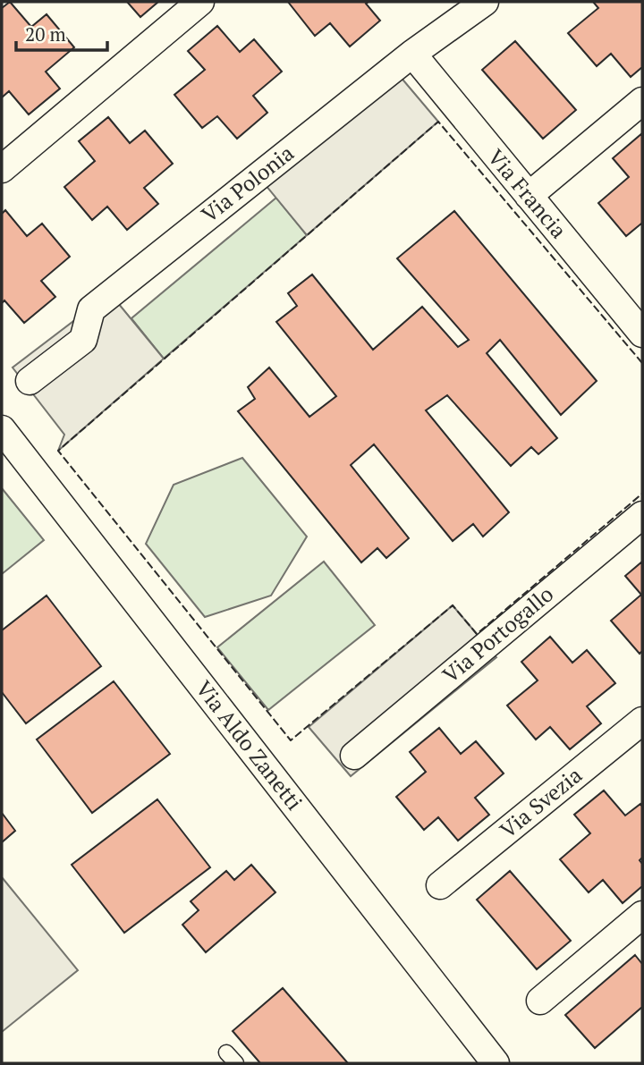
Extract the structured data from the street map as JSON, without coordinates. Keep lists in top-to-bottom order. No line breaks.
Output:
{"streets":{"street":["Via Polonia","Via Francia","Via Portogallo","Via Aldo Zanetti","Via Svezia"]},"crossings":[["Via Polonia","Via Francia"]],"scale_bar":"20 m"}
